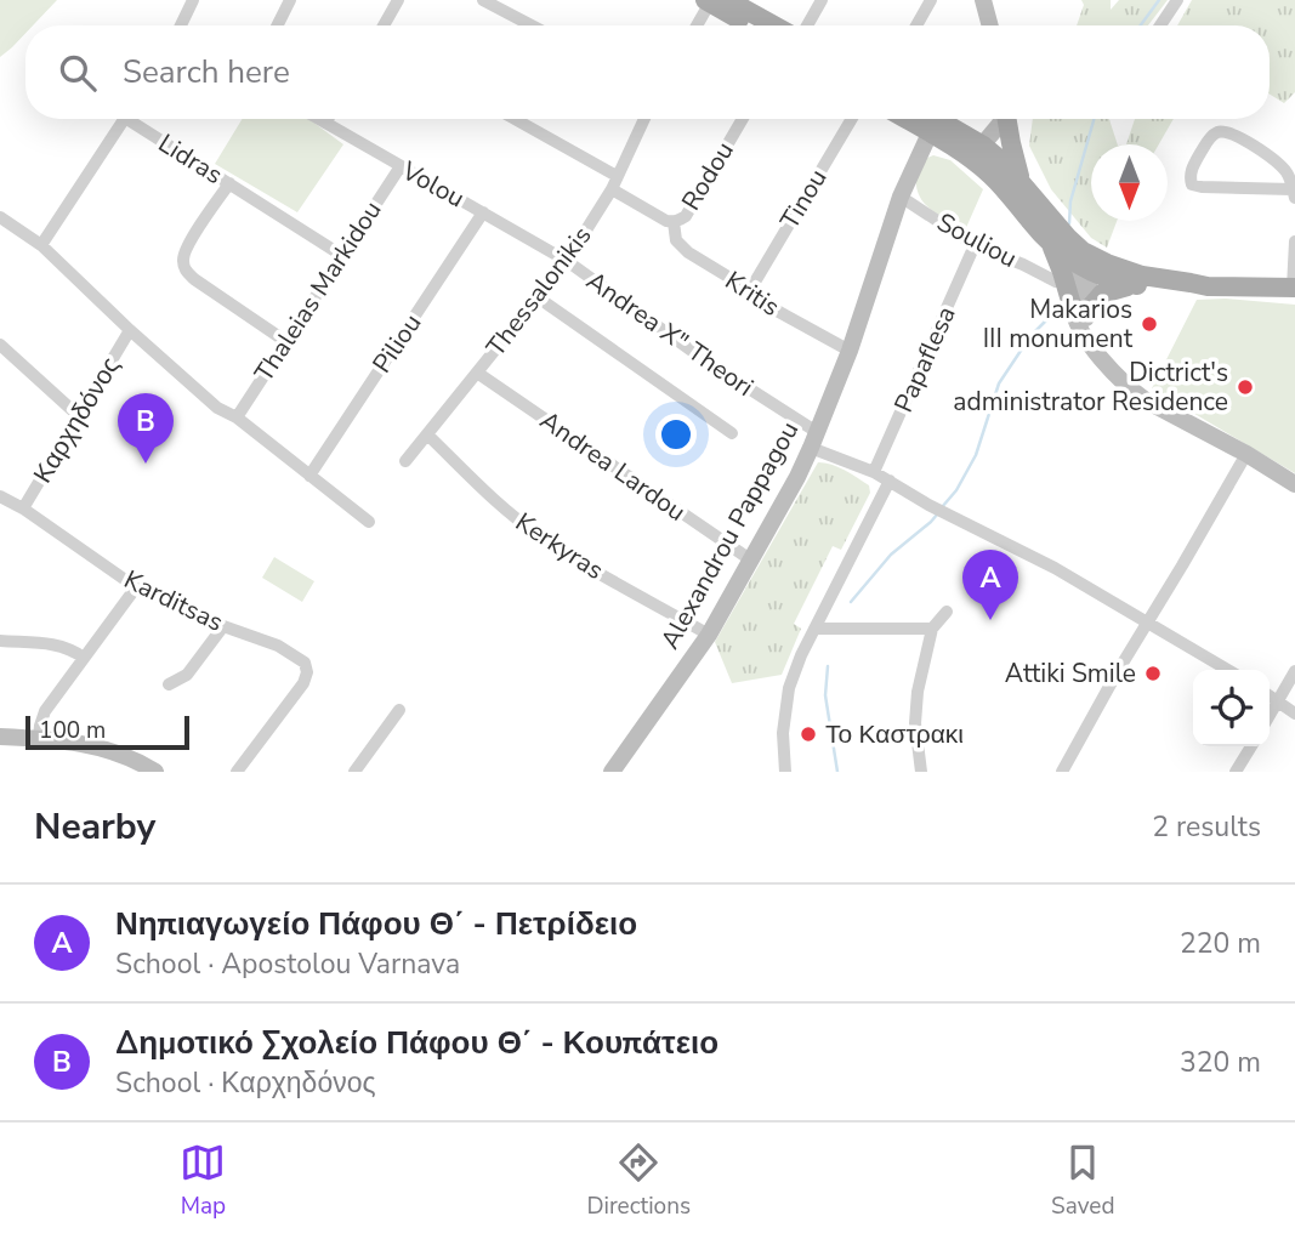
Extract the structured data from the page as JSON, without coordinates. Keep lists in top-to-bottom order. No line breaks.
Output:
{"streets":{"street":["Lidras","Rodou","Volou","Tinou","Souliou","Thaleias Markidou","Thessalonikis","Kritis","Andrea X\" Theori","Piliou","Papaflesa","Καρχηδόνος","Andrea Lardou","Alexandrou Pappagou","Kerkyras","Karditsas"]},"crossings":[["Lidras","Thaleias Markidou"],["Rodou","Thessalonikis"],["Rodou","Kritis"],["Volou","Thaleias Markidou"],["Volou","Thessalonikis"],["Volou","Andrea X\" Theori"],["Volou","Piliou"],["Tinou","Kritis"],["Souliou","Papaflesa"],["Souliou","Alexandrou Pappagou"],["Thessalonikis","Andrea X\" Theori"],["Thessalonikis","Andrea Lardou"],["Thessalonikis","Kerkyras"],["Kritis","Alexandrou Pappagou"],["Andrea X\" Theori","Papaflesa"],["Andrea X\" Theori","Alexandrou Pappagou"],["Καρχηδόνος","Karditsas"],["Andrea Lardou","Alexandrou Pappagou"],["Alexandrou Pappagou","Kerkyras"]],"places":["Makarios III monument","Dictrict's administrator Residence","Attiki Smile","Το Καστρακι"],"scale_bar":"100 m","north":"bottom","page":{"search":"Search here","pins":["B","A"],"scale":"100 m","heading":["Nearby","2 results"],"list":[{"mark":"A","name":"Νηπιαγωγείο Πάφου Θ΄ - Πετρίδειο","note":"School · Apostolou Varnava","value":"220 m"},{"mark":"B","name":"Δημοτικό Σχολείο Πάφου Θ΄ - Κουπάτειο","note":"School · Καρχηδόνος","value":"320 m"}],"nav":["Map","Directions","Saved"]}}
